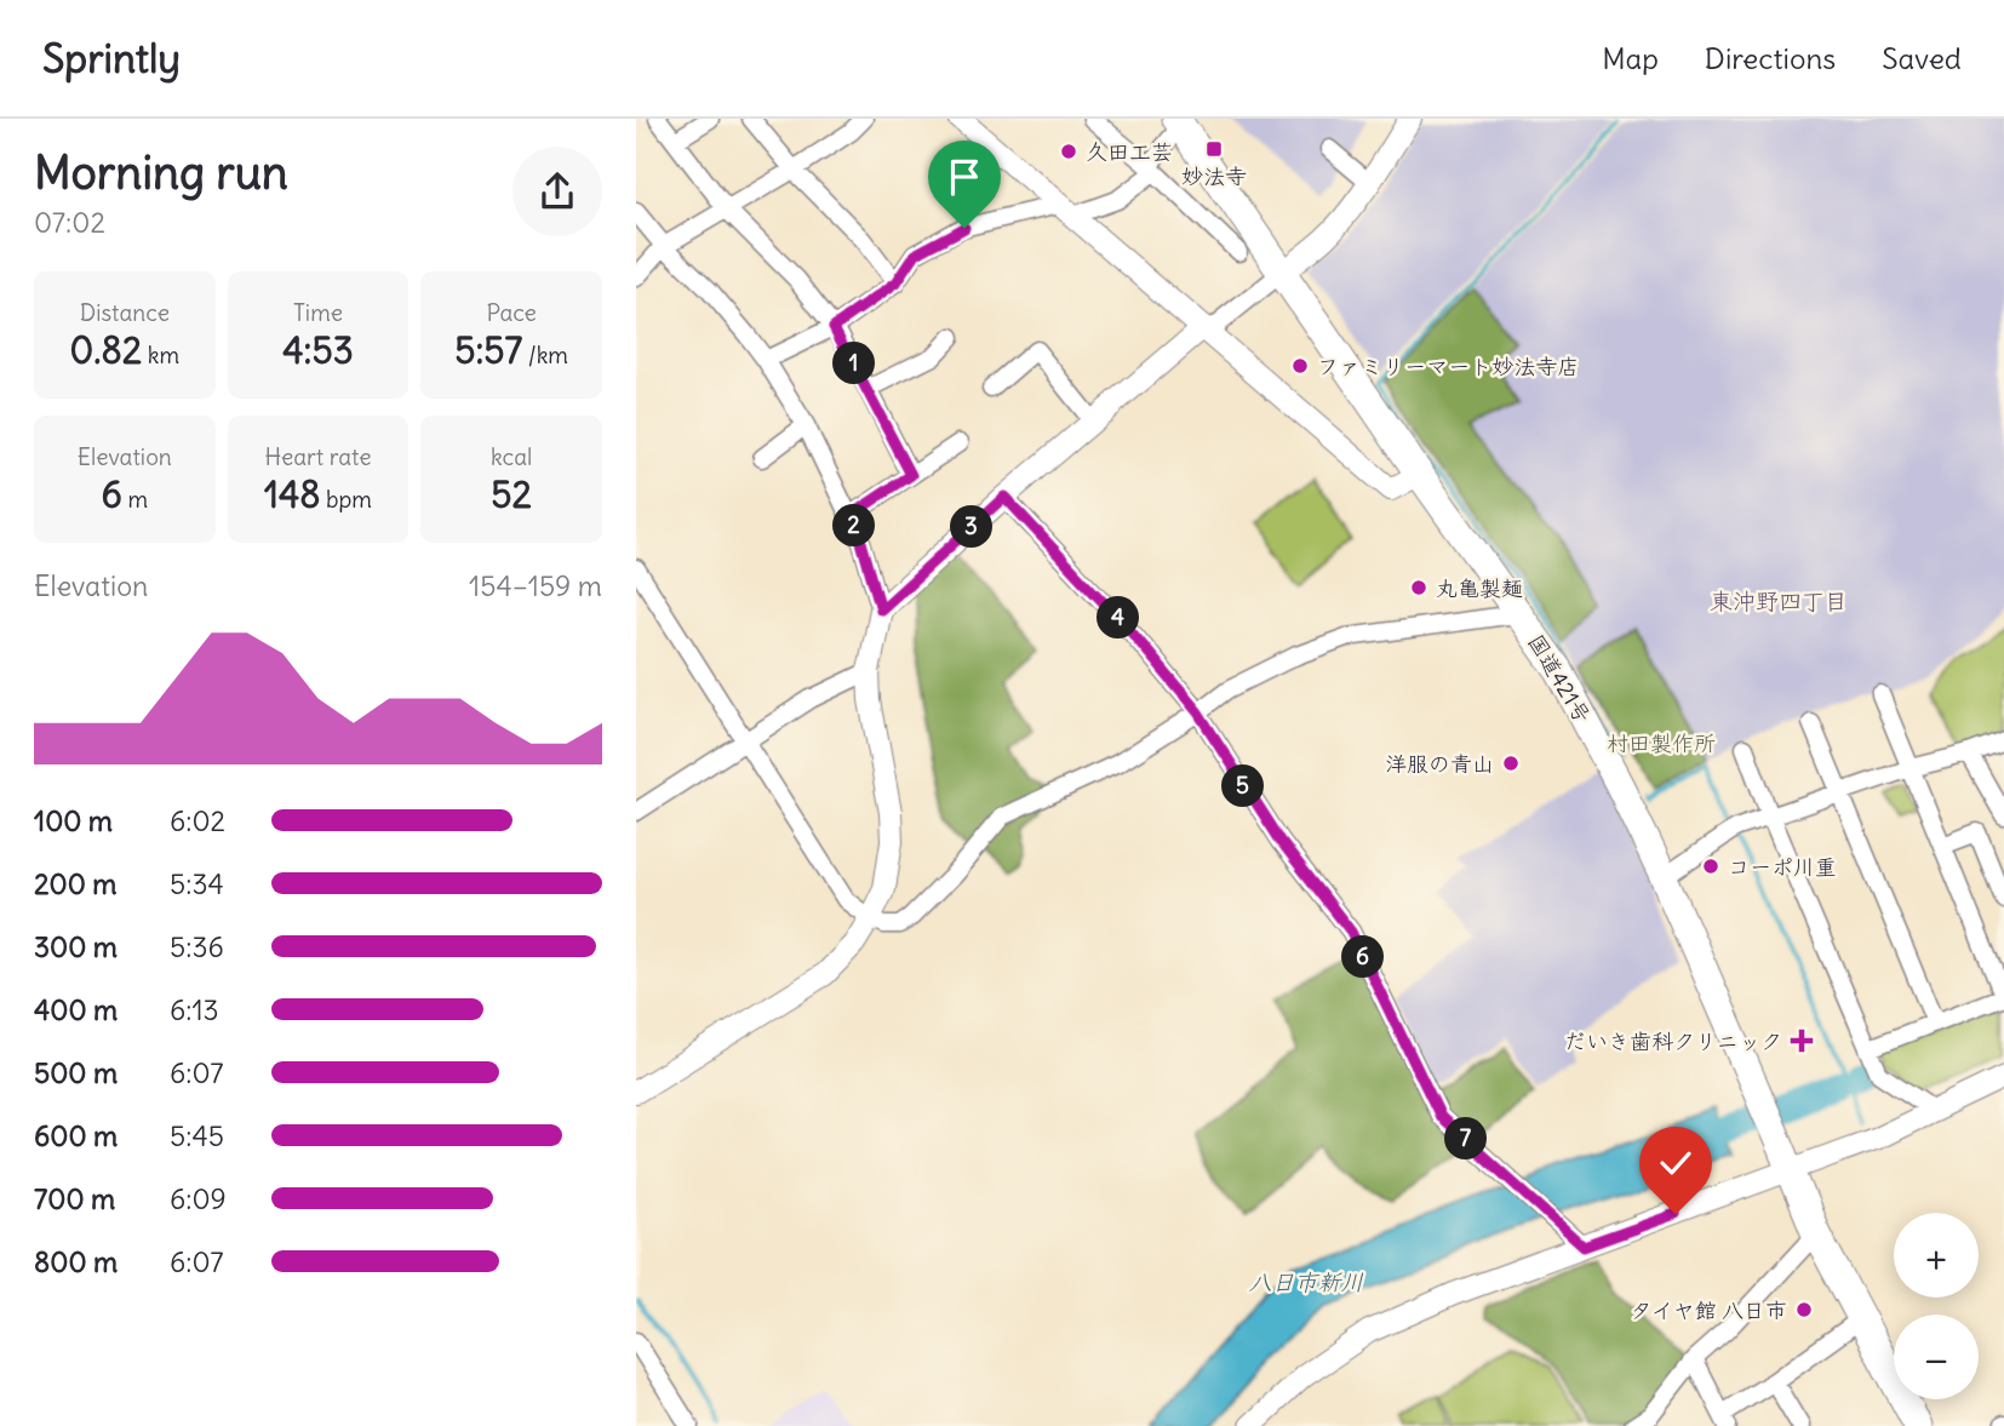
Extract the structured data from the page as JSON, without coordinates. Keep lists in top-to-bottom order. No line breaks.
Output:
{"streets":{"highway":["国道421号"]},"districts":["東沖野四丁目"],"water":["八日市新川"],"parks":["村田製作所"],"places":{"transit":["妙法寺"],"other":["久田工芸","ファミリーマート妙法寺店","丸亀製麺","洋服の青山","コーポ川重","タイヤ館 八日市"],"health":["だいき歯科クリニック"]},"page":{"header":"Sprintly","nav":["Map","Directions","Saved"],"heading":["Morning run","07:02"],"stats":[["Distance","0.82 km"],["Time","4:53"],["Pace","5:57 /km"],["Elevation","6 m"],["Heart rate","148 bpm"],["kcal","52"]],"pins":["1","2","3","4","5","6","7"],"chart":["Elevation","154–159 m"],"list":[{"name":"100 m","note":"6:02"},{"name":"200 m","note":"5:34"},{"name":"300 m","note":"5:36"},{"name":"400 m","note":"6:13"},{"name":"500 m","note":"6:07"},{"name":"600 m","note":"5:45"},{"name":"700 m","note":"6:09"},{"name":"800 m","note":"6:07"}],"map_buttons":["+","−"]}}
